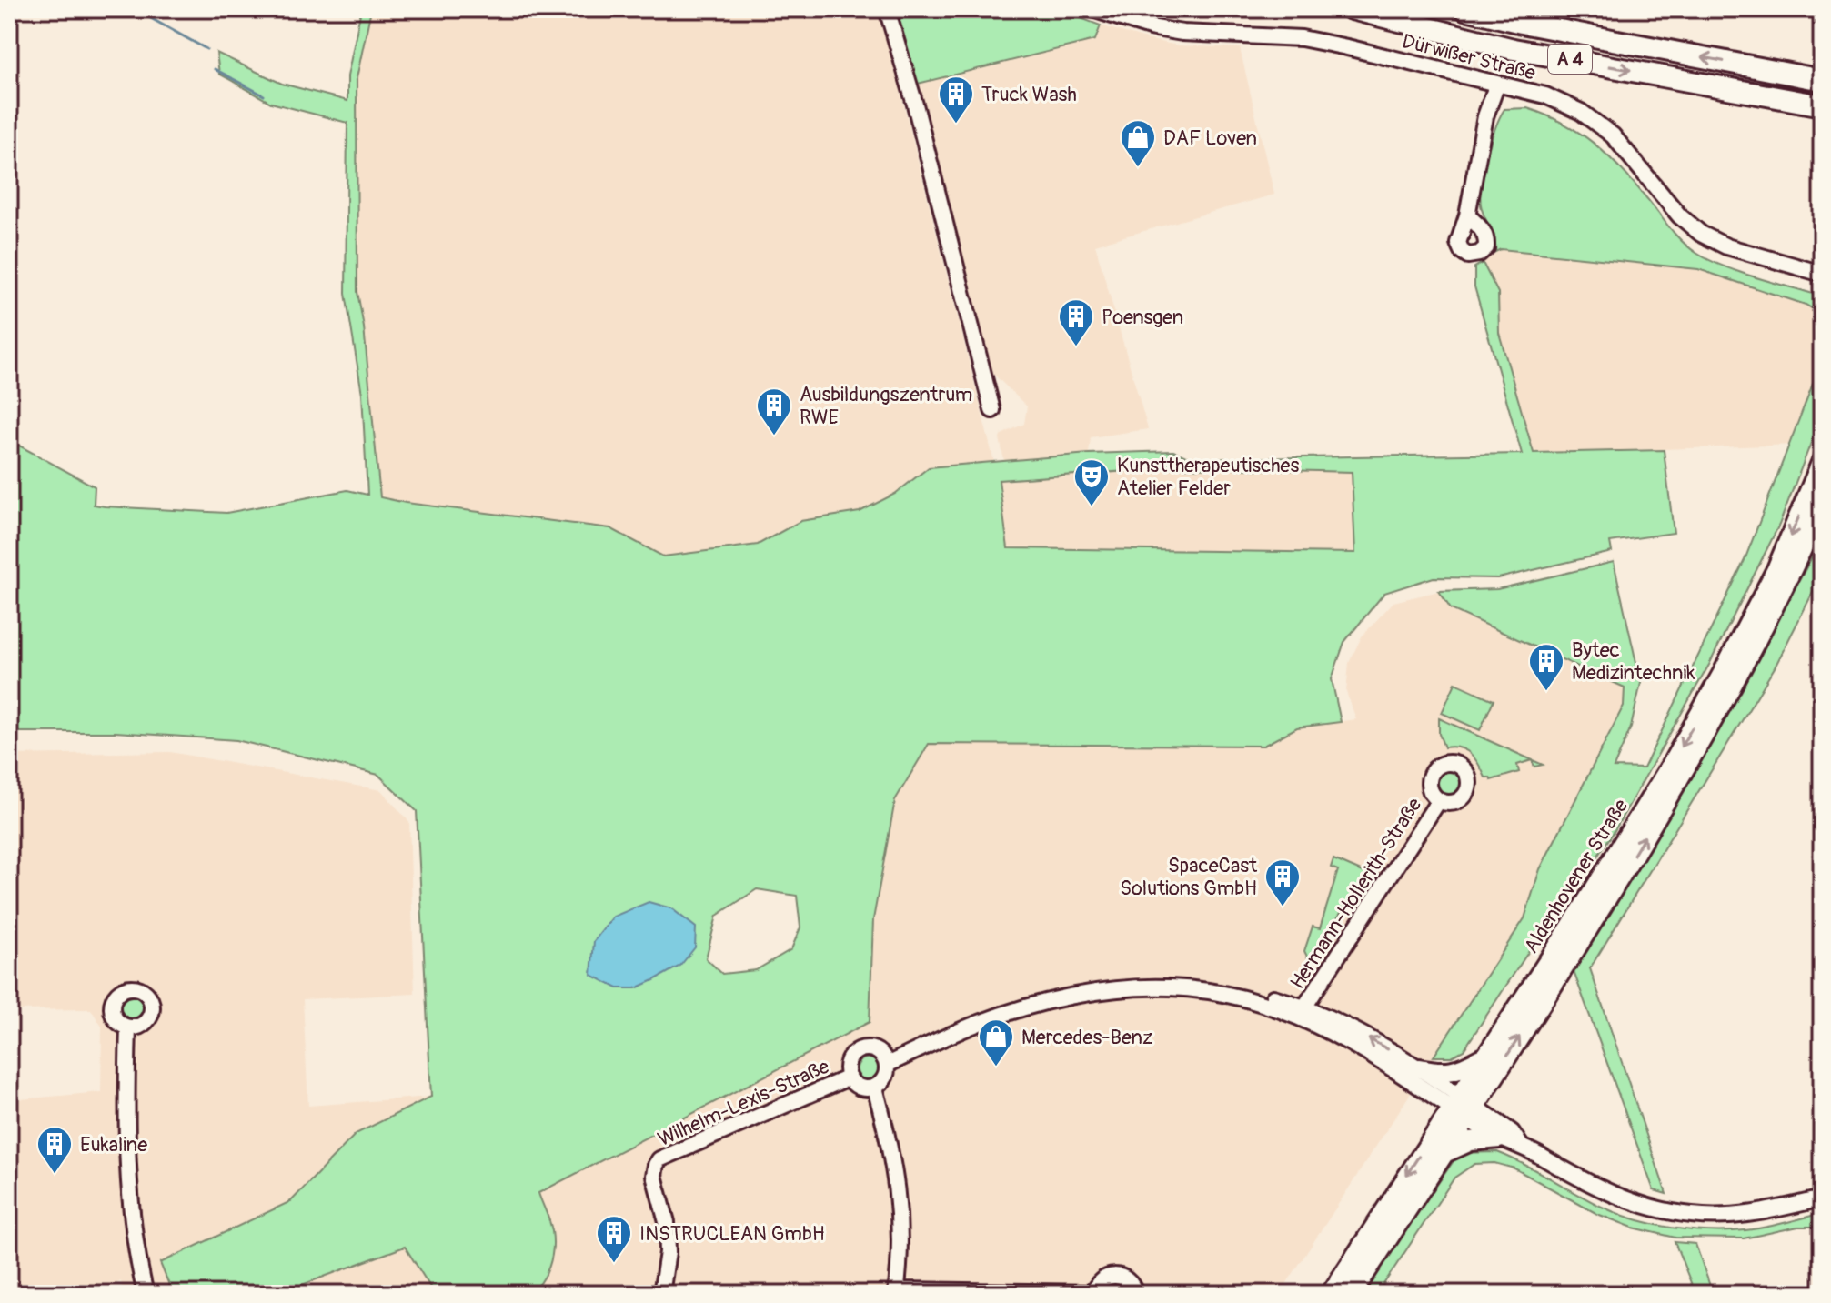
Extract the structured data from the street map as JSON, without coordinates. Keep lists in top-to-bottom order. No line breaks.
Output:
{"streets":{"highway":["A 4"],"main road":["Aldenhovener Straße"],"street":["Dürwißer Straße","Hermann-Hollerith-Straße","Wilhelm-Lexis-Straße"]},"crossings":[["Aldenhovener Straße","Hermann-Hollerith-Straße"],["Hermann-Hollerith-Straße","Wilhelm-Lexis-Straße"]],"places":{"building":["Truck Wash","Poensgen","Ausbildungszentrum RWE","Bytec Medizintechnik","SpaceCast Solutions GmbH","Eukaline","INSTRUCLEAN GmbH"],"shop":["DAF Loven","Mercedes-Benz"],"theatre":["Kunsttherapeutisches Atelier Felder"]}}
